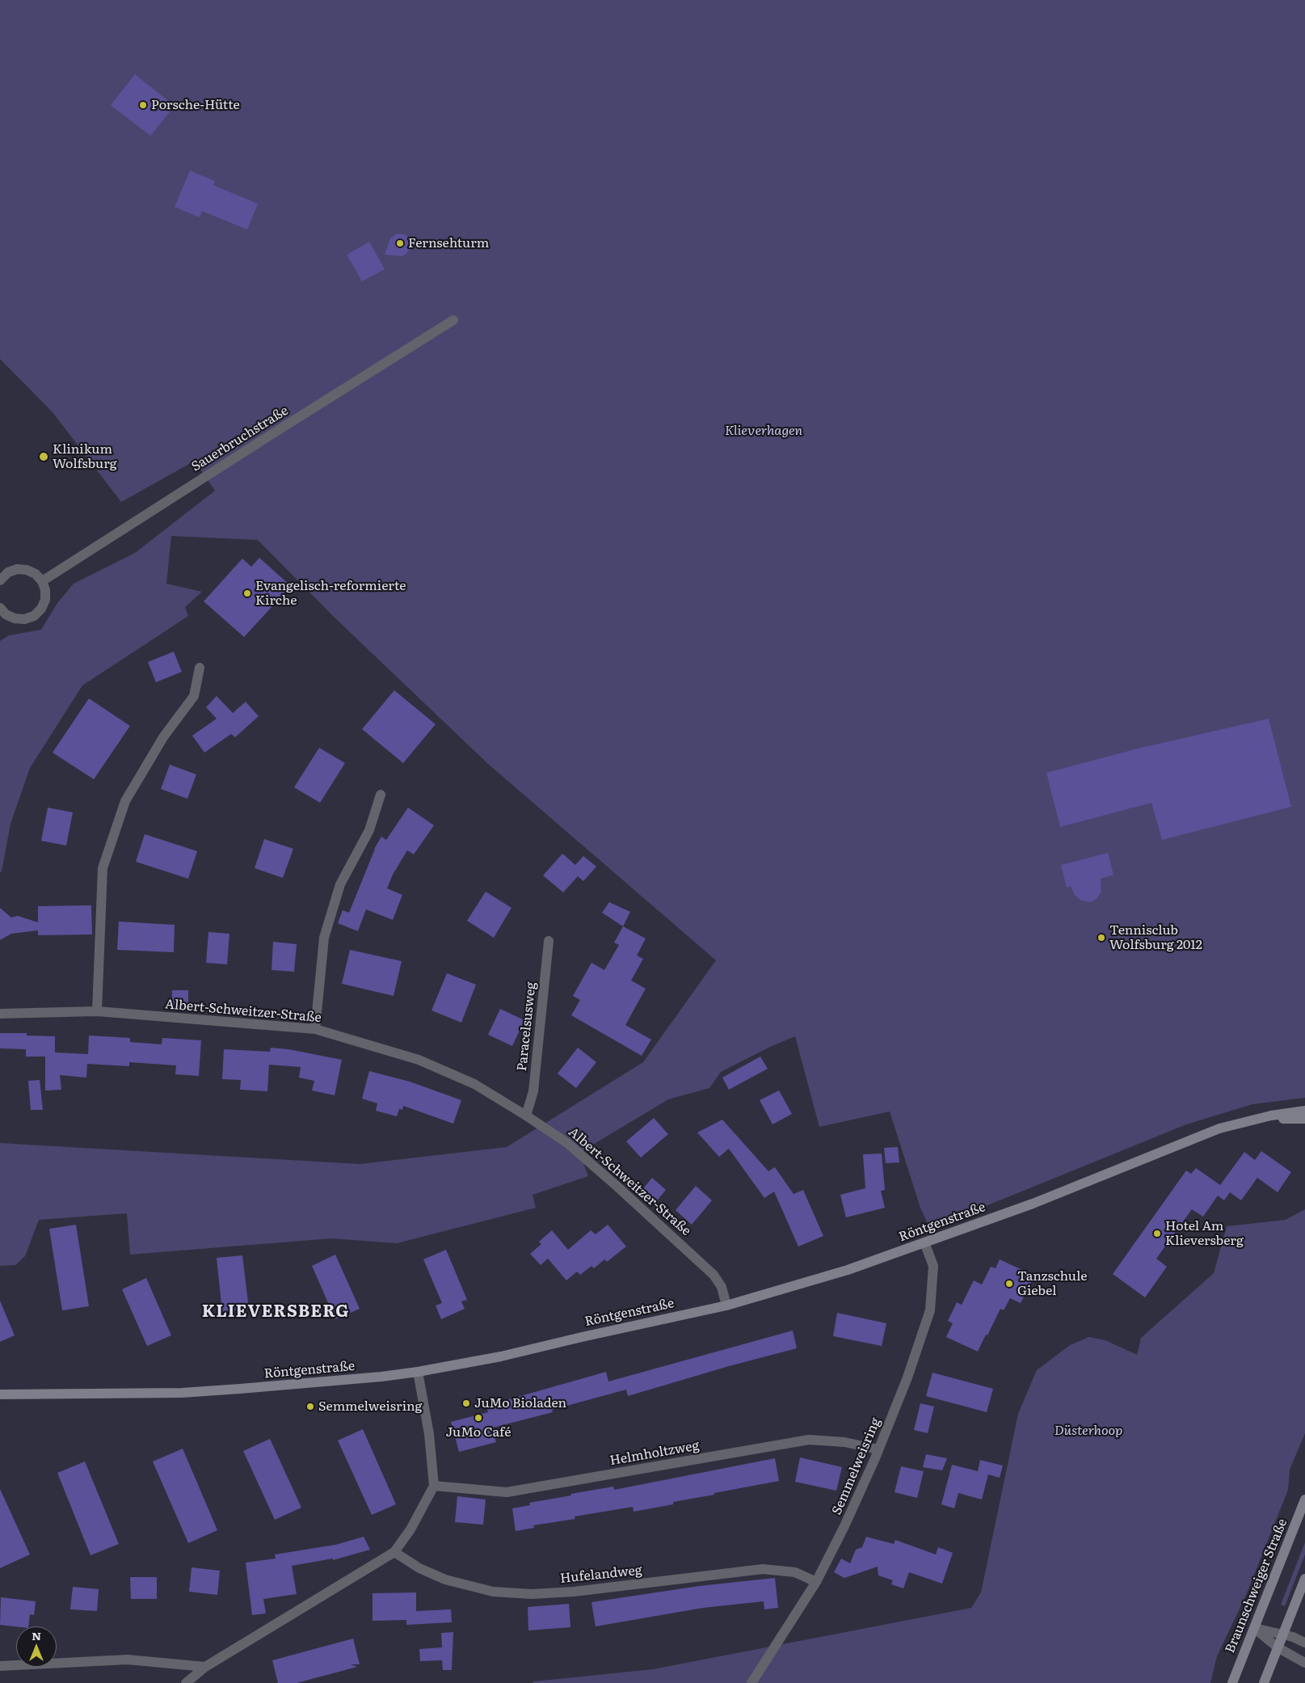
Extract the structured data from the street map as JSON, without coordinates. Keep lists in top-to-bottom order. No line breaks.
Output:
{"streets":{"street":["Sauerbruchstraße","Albert-Schweitzer-Straße","Paracelsusweg","Röntgenstraße","Helmholtzweg","Semmelweisring","Hufelandweg","Braunschweiger Straße"]},"crossings":[["Albert-Schweitzer-Straße","Paracelsusweg"],["Albert-Schweitzer-Straße","Röntgenstraße"],["Röntgenstraße","Semmelweisring"],["Helmholtzweg","Semmelweisring"],["Semmelweisring","Hufelandweg"]],"districts":["KLIEVERSBERG"],"parks":["Klieverhagen","Düsterhoop"],"places":["Porsche-Hütte","Fernsehturm","Klinikum Wolfsburg","Evangelisch-reformierte Kirche","Tennisclub Wolfsburg 2012","Hotel Am Klieversberg","Tanzschule Giebel","JuMo Bioladen","Semmelweisring","JuMo Café"],"north":"top"}
